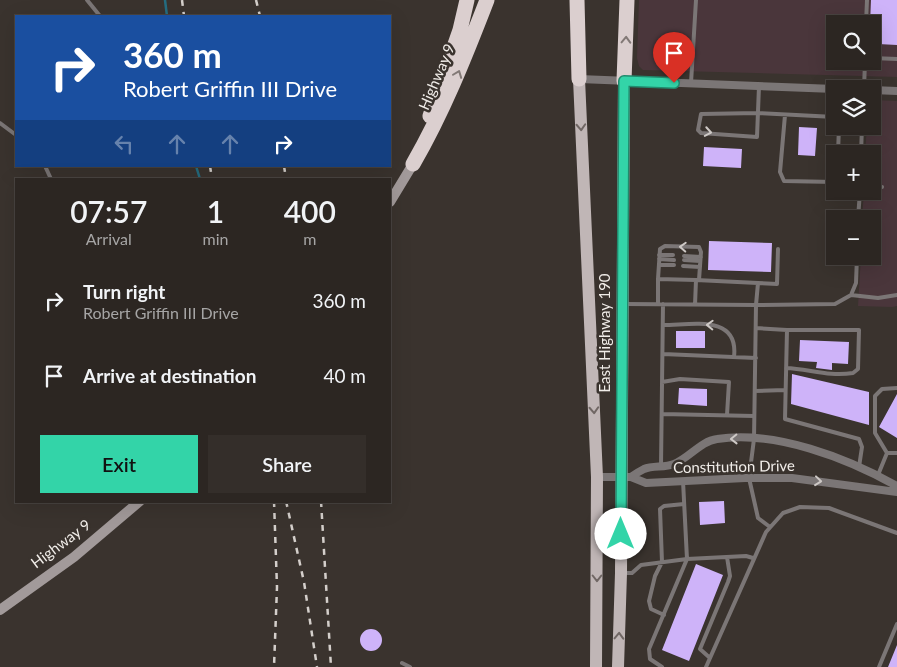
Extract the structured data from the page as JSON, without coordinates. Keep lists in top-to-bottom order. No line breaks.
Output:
{"streets":{"highway":["Highway 9","East Highway 190"],"street":["Constitution Drive"]},"crossings":[["East Highway 190","Constitution Drive"]],"page":{"map_buttons":["+","−"],"turn":["360 m","Robert Griffin III Drive"],"eta":["07:57","Arrival","1","min","400","m"],"list":[{"name":"Turn right","note":"Robert Griffin III Drive","value":"360 m"},{"name":"Arrive at destination","value":"40 m"}],"buttons":["Exit","Share"]}}
